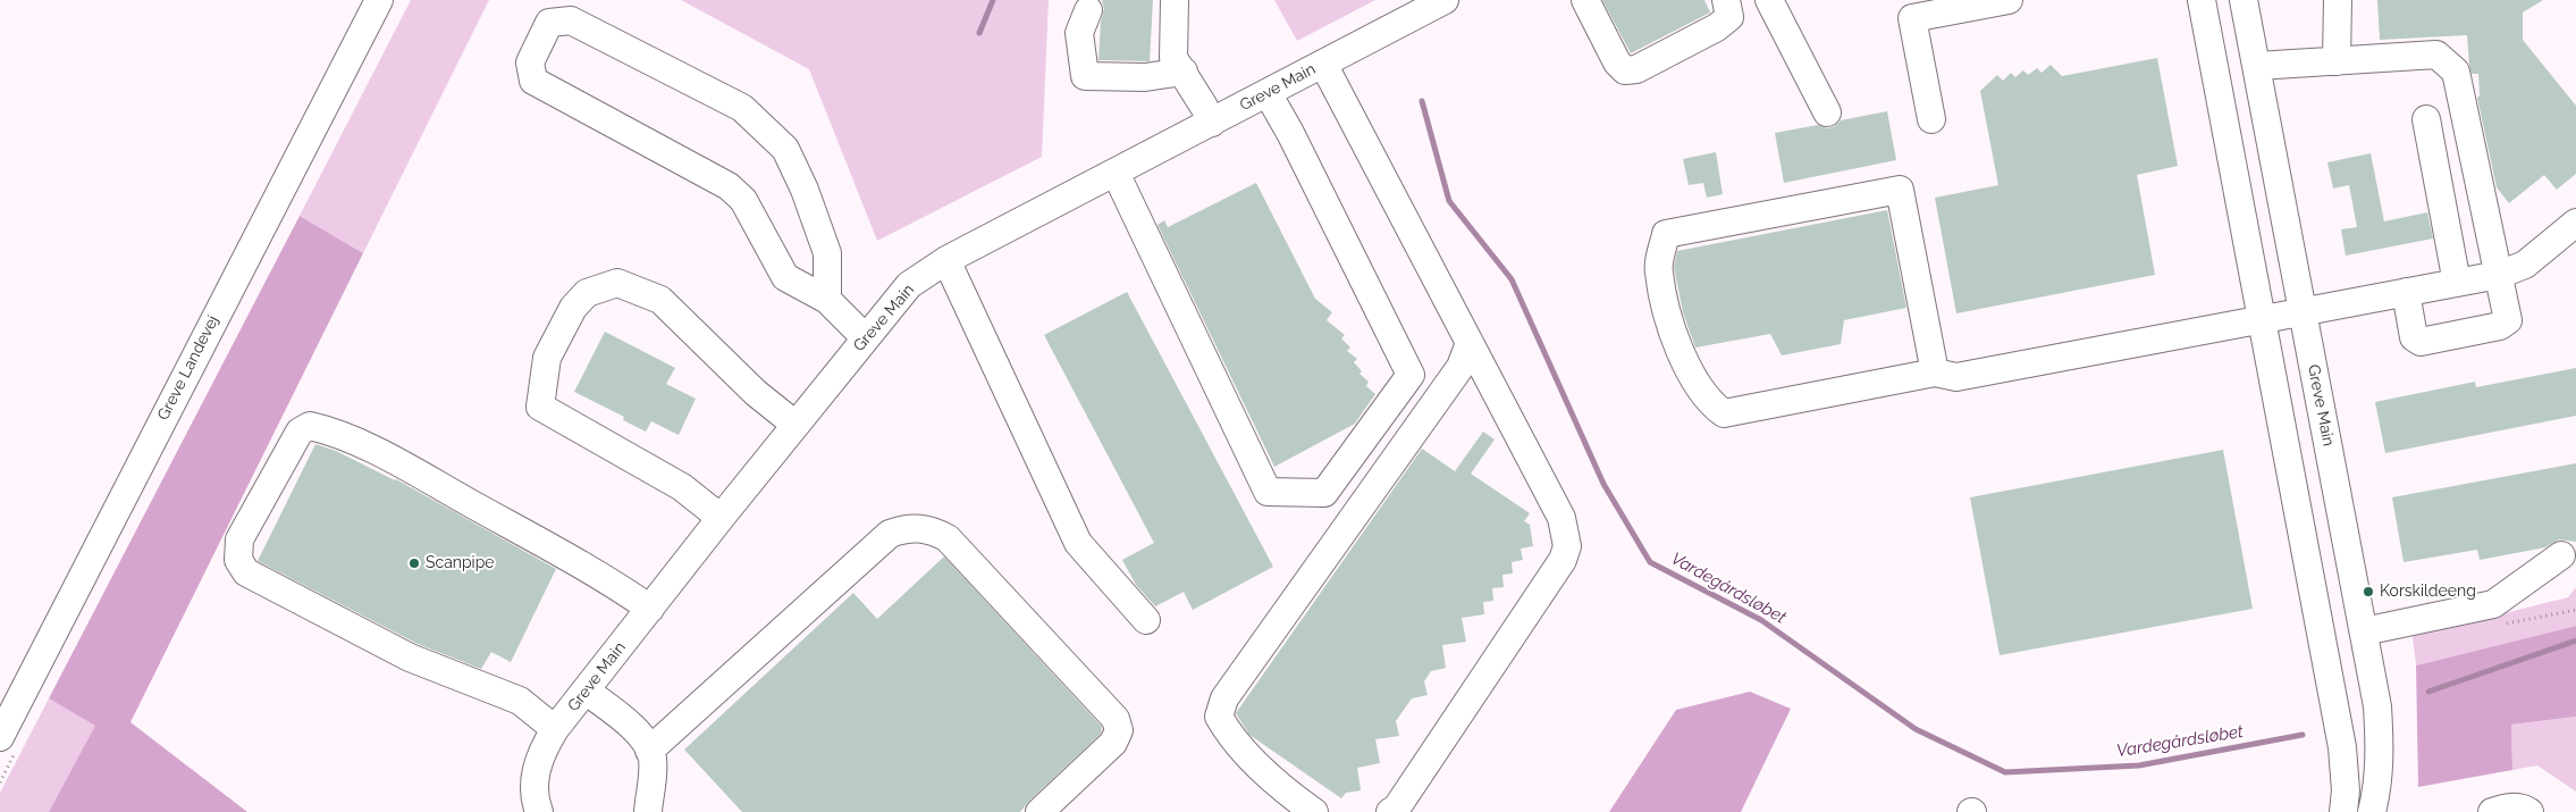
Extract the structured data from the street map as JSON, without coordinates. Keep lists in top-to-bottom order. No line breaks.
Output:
{"streets":{"street":["Greve Main","Greve Landevej"]},"water":["Vardegårdsløbet"],"places":["Scanpipe","Korskildeeng"]}
